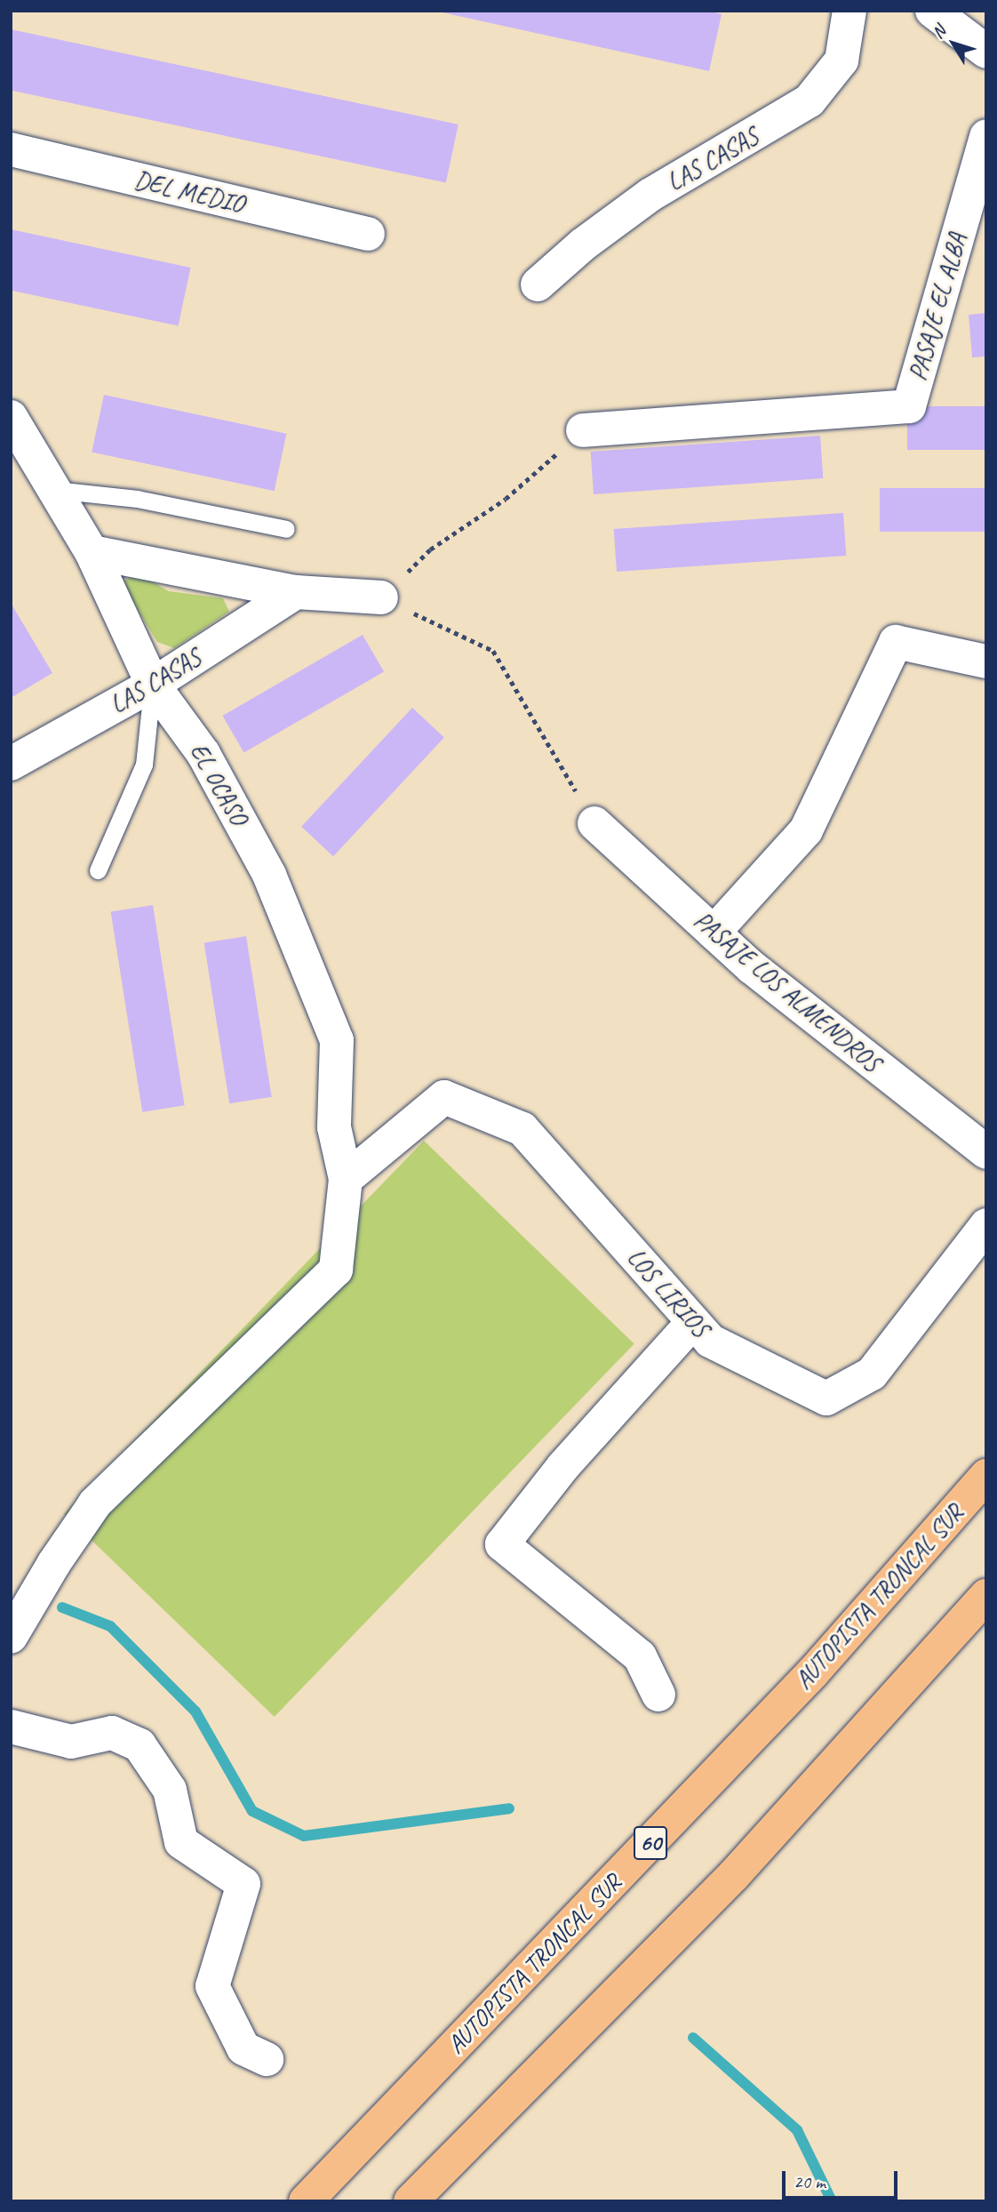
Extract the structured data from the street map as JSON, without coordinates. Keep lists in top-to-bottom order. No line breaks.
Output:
{"streets":{"highway":["AUTOPISTA TRONCAL SUR","60"],"street":["LAS CASAS","DEL MEDIO","PASAJE EL ALBA","EL OCASO","PASAJE LOS ALMENDROS","LOS LIRIOS"]},"crossings":[["LAS CASAS","EL OCASO"],["EL OCASO","LOS LIRIOS"]],"scale_bar":"20 m","north":"top left"}
